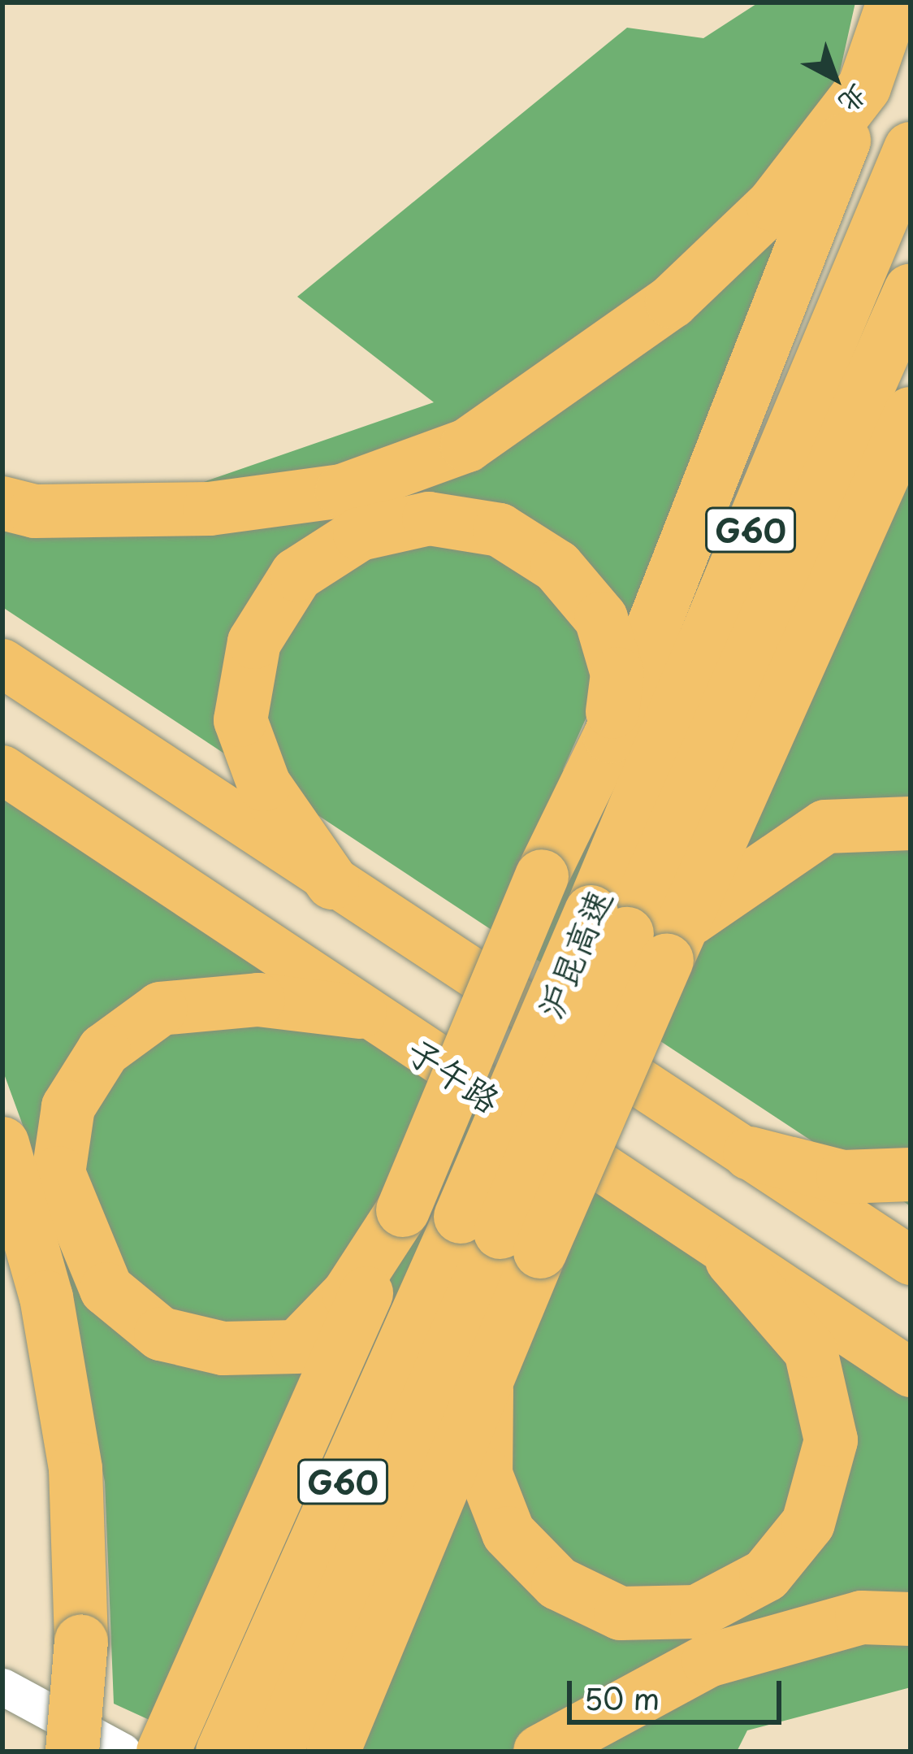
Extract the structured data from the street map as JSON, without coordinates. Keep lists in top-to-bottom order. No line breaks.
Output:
{"streets":{"highway":["G60","沪昆高速"],"main road":["子午路"]},"scale_bar":"50 m","north":"bottom right"}
